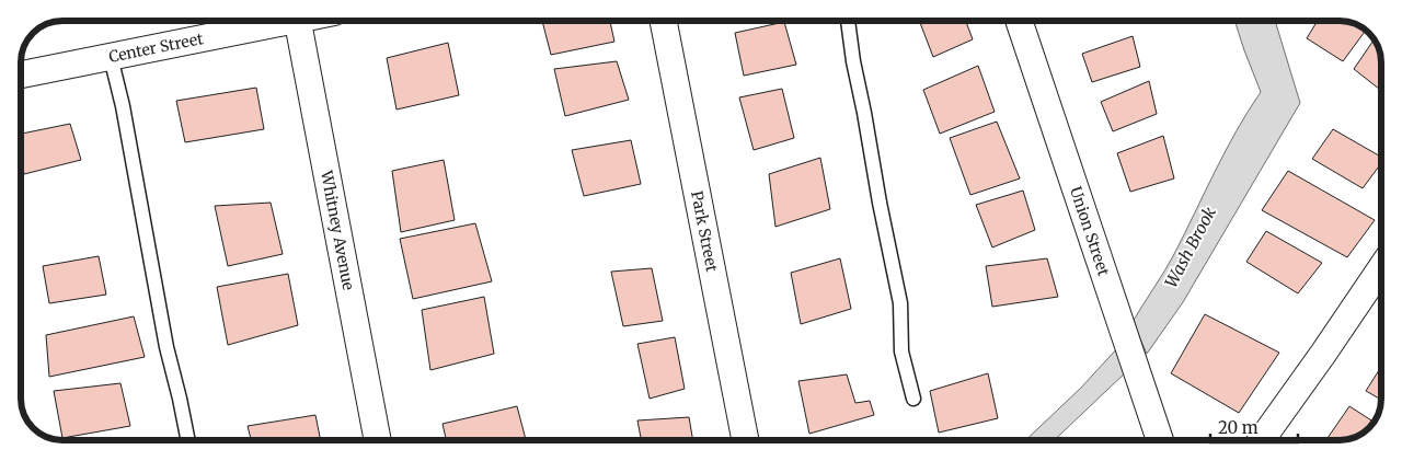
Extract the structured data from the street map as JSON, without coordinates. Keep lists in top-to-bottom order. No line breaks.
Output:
{"streets":{"street":["Center Street","Whitney Avenue","Park Street","Union Street"]},"water":["Wash Brook"],"scale_bar":"20 m"}
